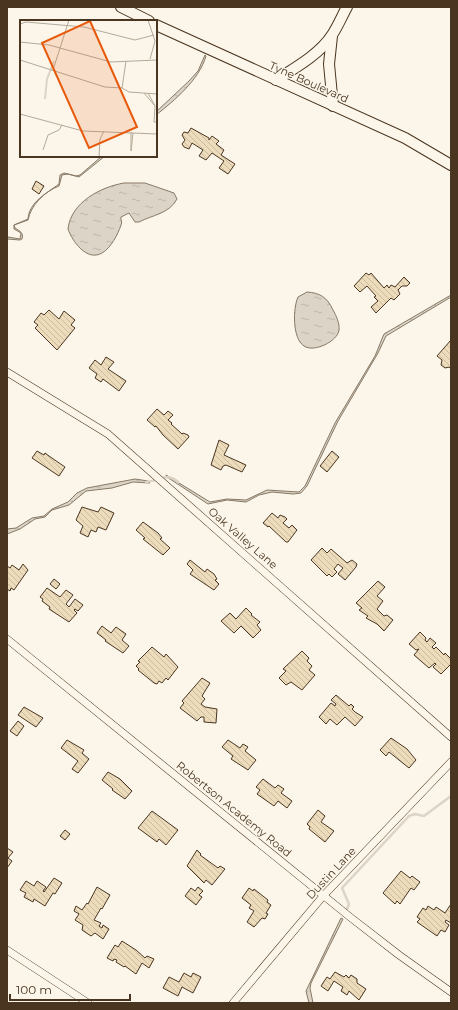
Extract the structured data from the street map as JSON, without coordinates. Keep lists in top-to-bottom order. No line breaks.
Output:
{"streets":{"street":["Tyne Boulevard","Oak Valley Lane","Robertson Academy Road","Dustin Lane"]},"crossings":[["Robertson Academy Road","Dustin Lane"]],"scale_bar":"100 m"}
